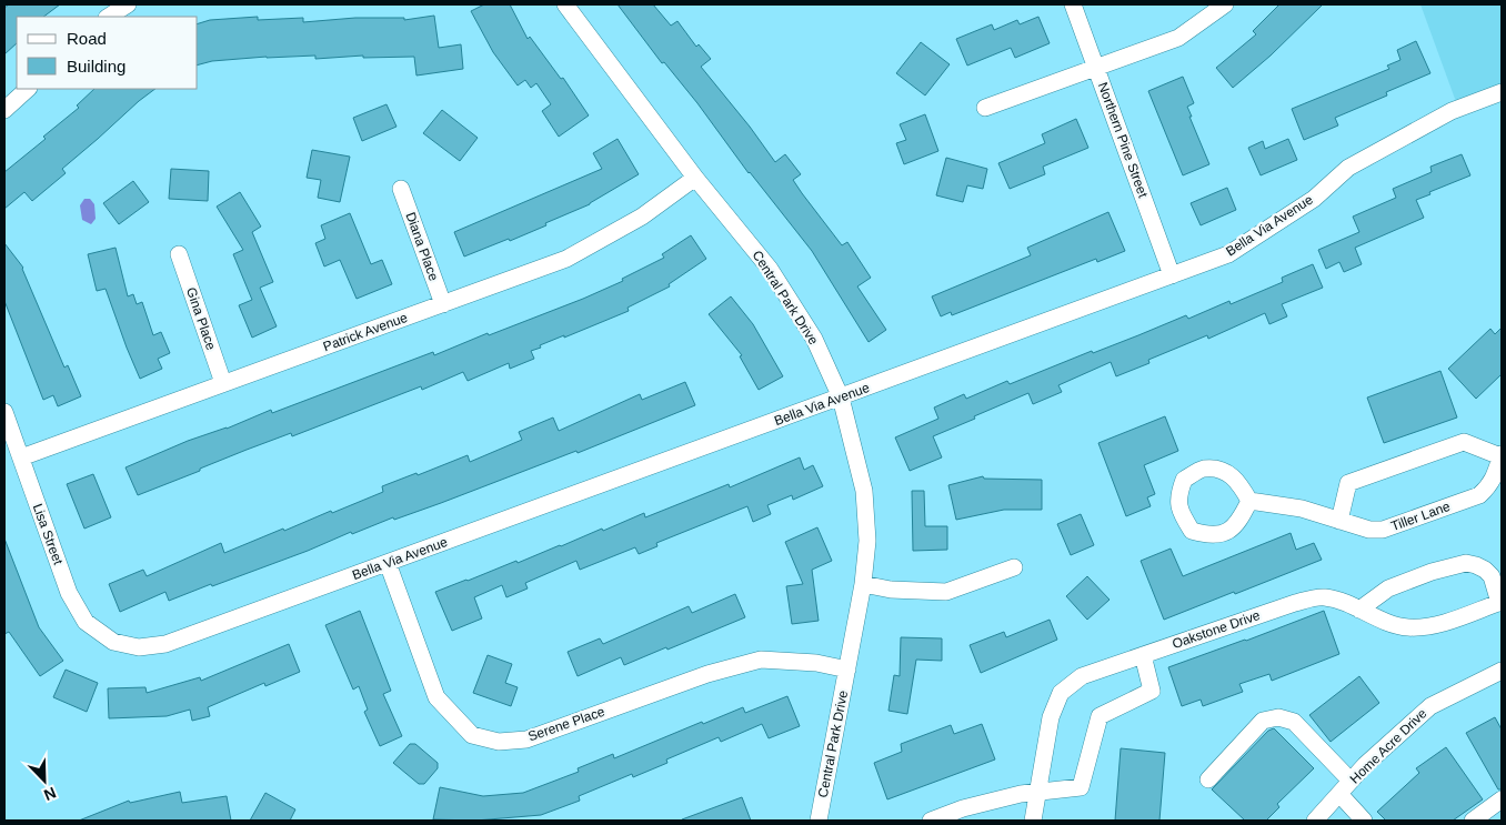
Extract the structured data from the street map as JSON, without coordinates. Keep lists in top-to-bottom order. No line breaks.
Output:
{"streets":{"street":["Northern Pine Street","Bella Via Avenue","Diana Place","Central Park Drive","Gina Place","Patrick Avenue","Tiller Lane","Lisa Street","Oakstone Drive","Serene Place","Home Acre Drive"]},"crossings":[["Northern Pine Street","Bella Via Avenue"],["Bella Via Avenue","Central Park Drive"],["Bella Via Avenue","Lisa Street"],["Bella Via Avenue","Serene Place"],["Diana Place","Patrick Avenue"],["Central Park Drive","Patrick Avenue"],["Central Park Drive","Serene Place"],["Gina Place","Patrick Avenue"],["Patrick Avenue","Lisa Street"]],"legend":["Road","Building"],"north":"bottom right"}
